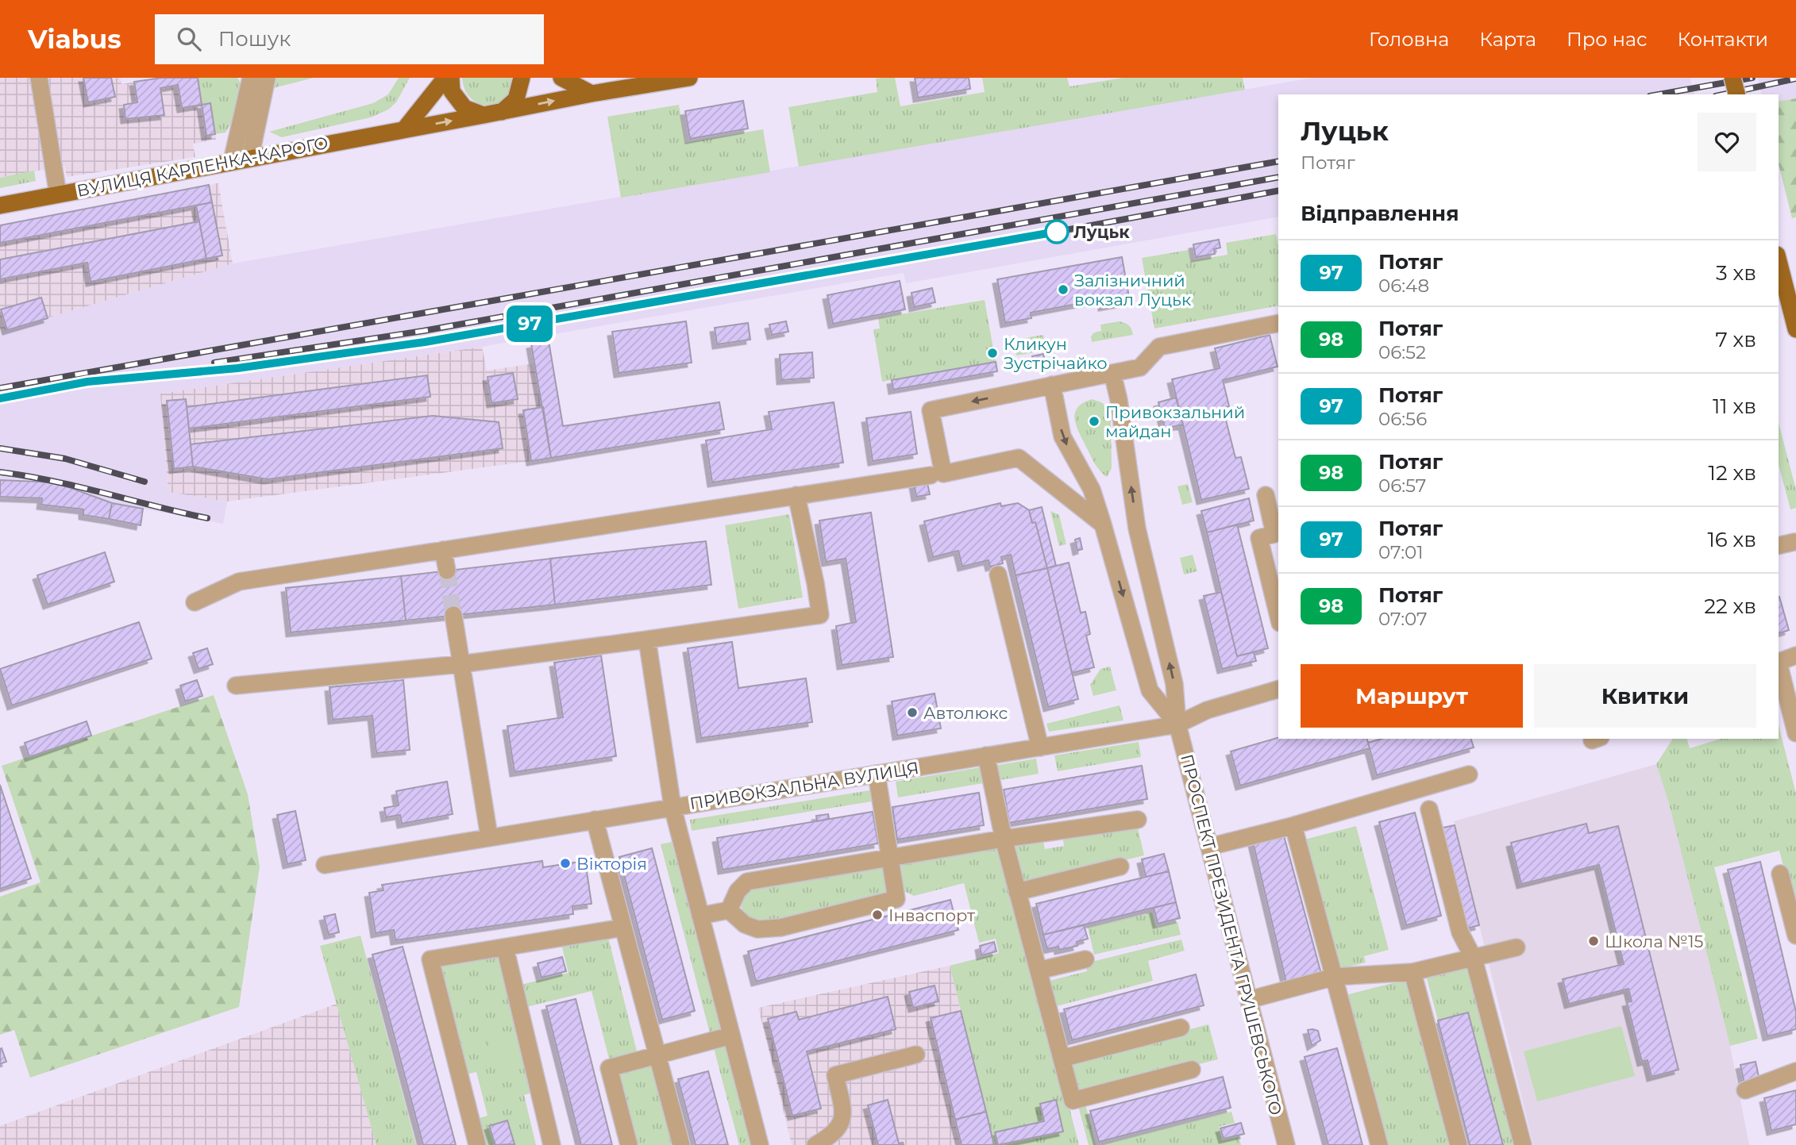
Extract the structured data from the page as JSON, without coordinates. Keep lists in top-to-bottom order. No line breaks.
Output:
{"streets":{"main road":["ВУЛИЦЯ КАРПЕНКА-КАРОГО"],"street":["ПРИВОКЗАЛЬНА ВУЛИЦЯ","ПРОСПЕКТ ПРЕЗИДЕНТА ГРУШЕВСЬКОГО"]},"crossings":[["ПРИВОКЗАЛЬНА ВУЛИЦЯ","ПРОСПЕКТ ПРЕЗИДЕНТА ГРУШЕВСЬКОГО"]],"places":["Луцьк","Залізничний вокзал Луцьк","Кликун Зустрічайко","Привокзальний майдан","Автолюкс","Вікторія","Інваспорт","Школа №15"],"page":{"header":"Viabus","search":"Пошук","nav":["Головна","Карта","Про нас","Контакти"],"on_map":"97","heading":[["Луцьк","Потяг"],"Відправлення"],"list":[{"mark":"97","name":"Потяг","note":"06:48","value":"3 хв"},{"mark":"98","name":"Потяг","note":"06:52","value":"7 хв"},{"mark":"97","name":"Потяг","note":"06:56","value":"11 хв"},{"mark":"98","name":"Потяг","note":"06:57","value":"12 хв"},{"mark":"97","name":"Потяг","note":"07:01","value":"16 хв"},{"mark":"98","name":"Потяг","note":"07:07","value":"22 хв"}],"buttons":["Маршрут","Квитки"]}}
